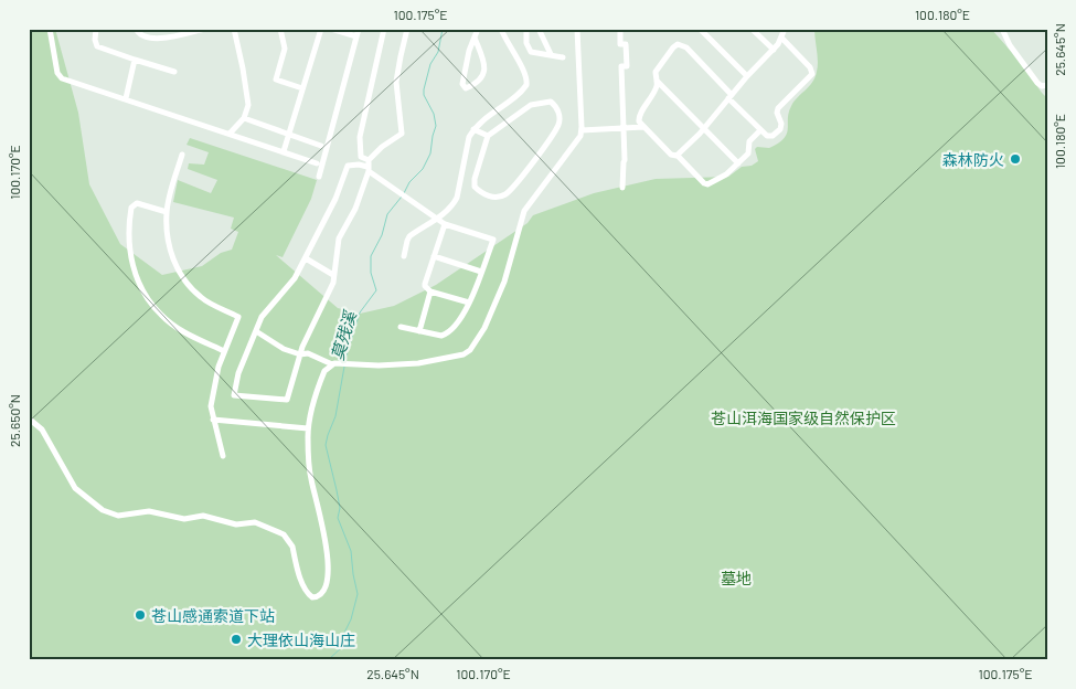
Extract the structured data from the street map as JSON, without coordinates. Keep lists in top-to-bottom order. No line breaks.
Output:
{"water":["莫残溪"],"parks":["苍山洱海国家级自然保护区","墓地"],"places":["森林防火","苍山感通索道下站","大理依山海山庄"],"coordinates":["100.175°E","100.180°E","25.645°N","100.170°E","25.650°N"]}
